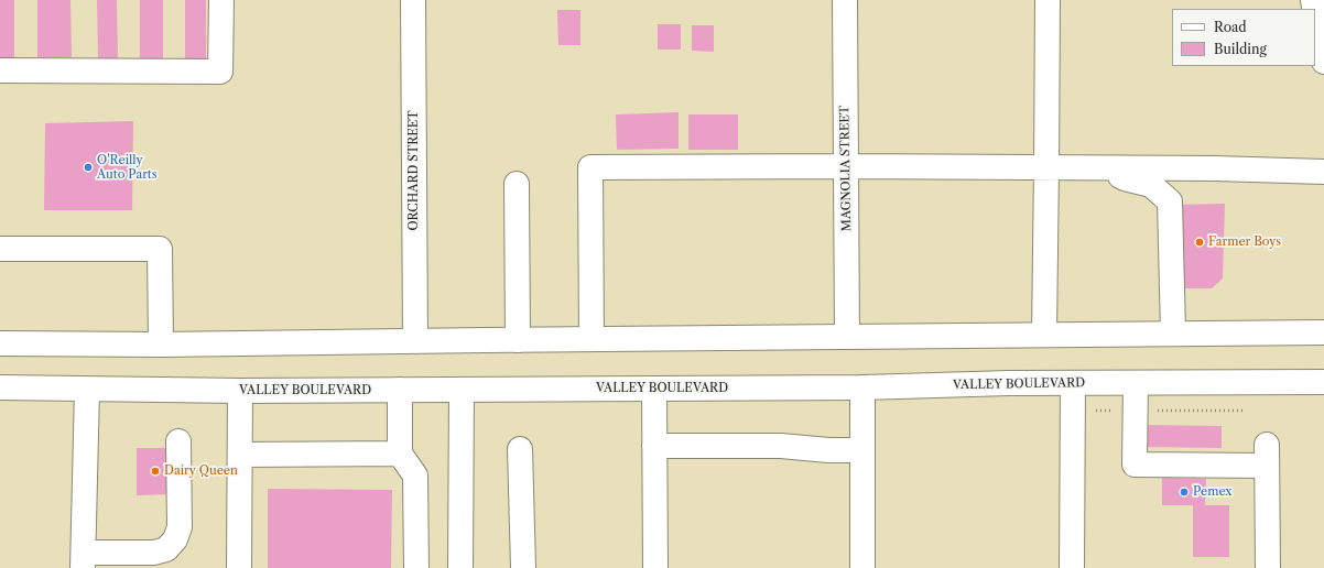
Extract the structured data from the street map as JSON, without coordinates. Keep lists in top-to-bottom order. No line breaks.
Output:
{"streets":{"main road":["MAGNOLIA STREET","ORCHARD STREET","VALLEY BOULEVARD"]},"places":["O'Reilly Auto Parts","Farmer Boys","Dairy Queen","Pemex"],"legend":["Road","Building"]}
